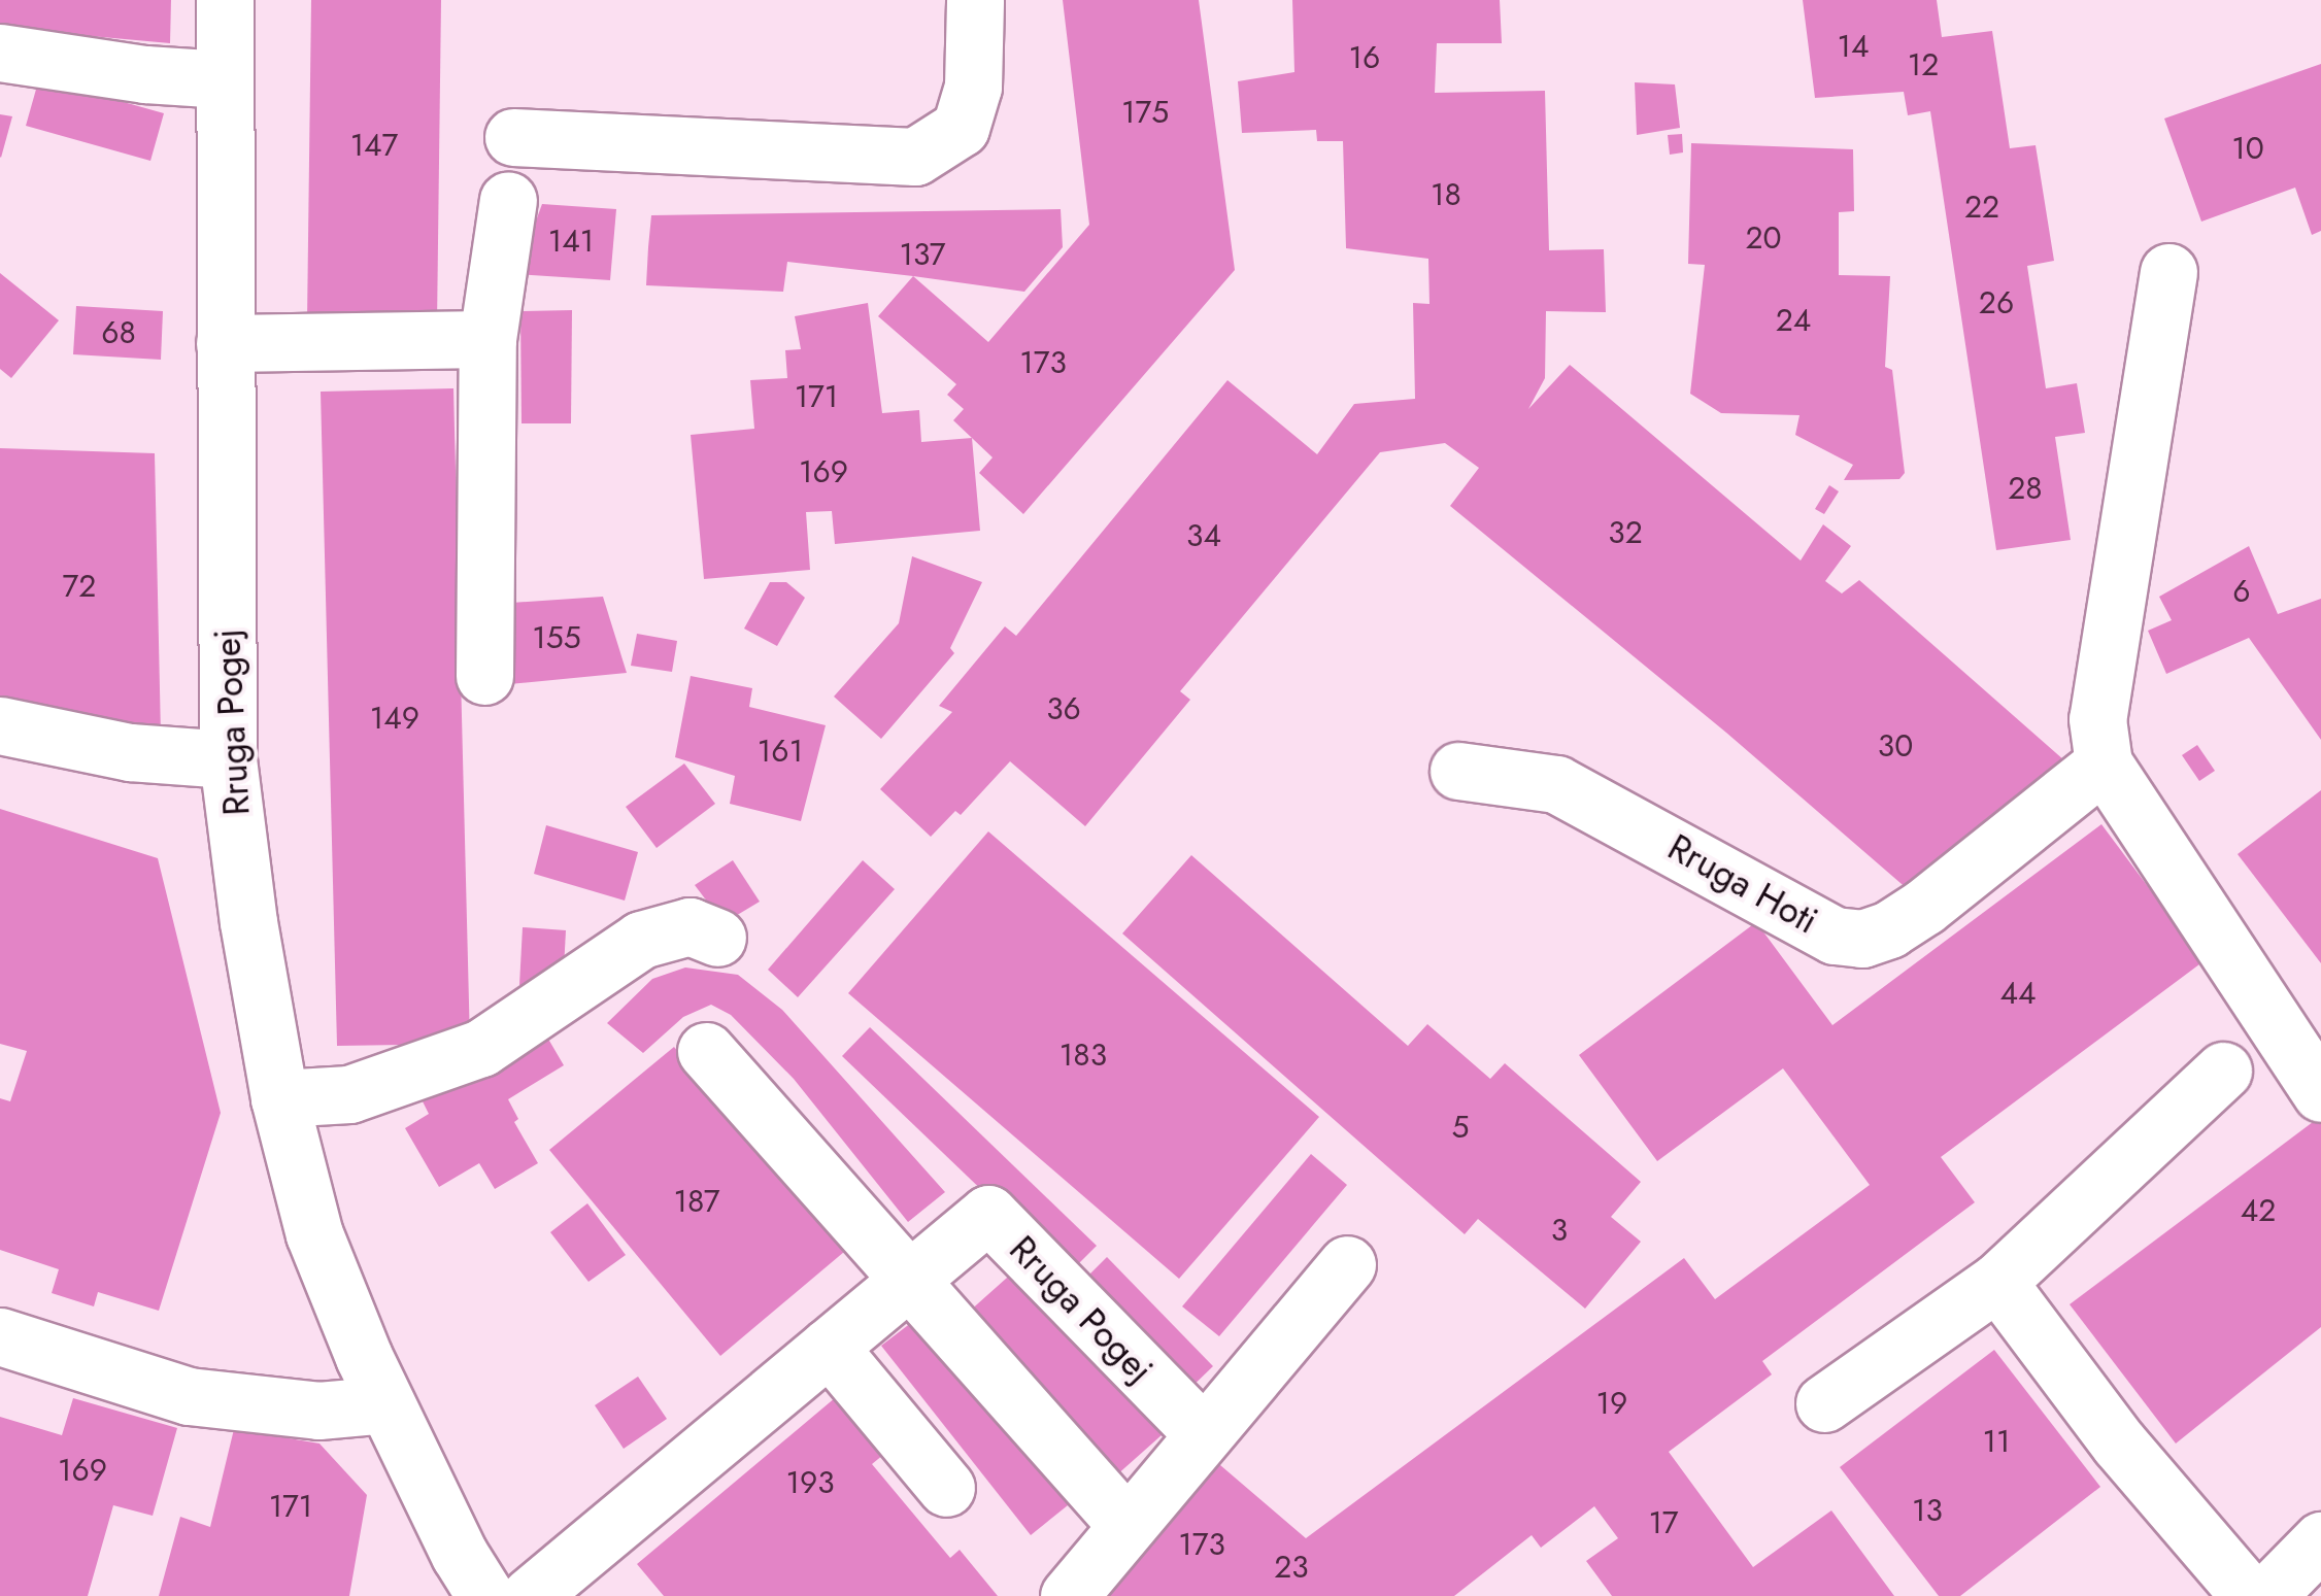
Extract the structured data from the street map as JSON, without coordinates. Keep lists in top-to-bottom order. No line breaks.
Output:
{"streets":{"street":["Rruga Pogej","Rruga Hoti"]},"house_numbers":["14","16","12","175","147","10","18","22","20","141","137","26","24","68","173","171","169","28","32","34","72","6","155","36","149","30","161","44","183","5","187","42","3","19","11","169","193","171","13","17","173","23"]}
